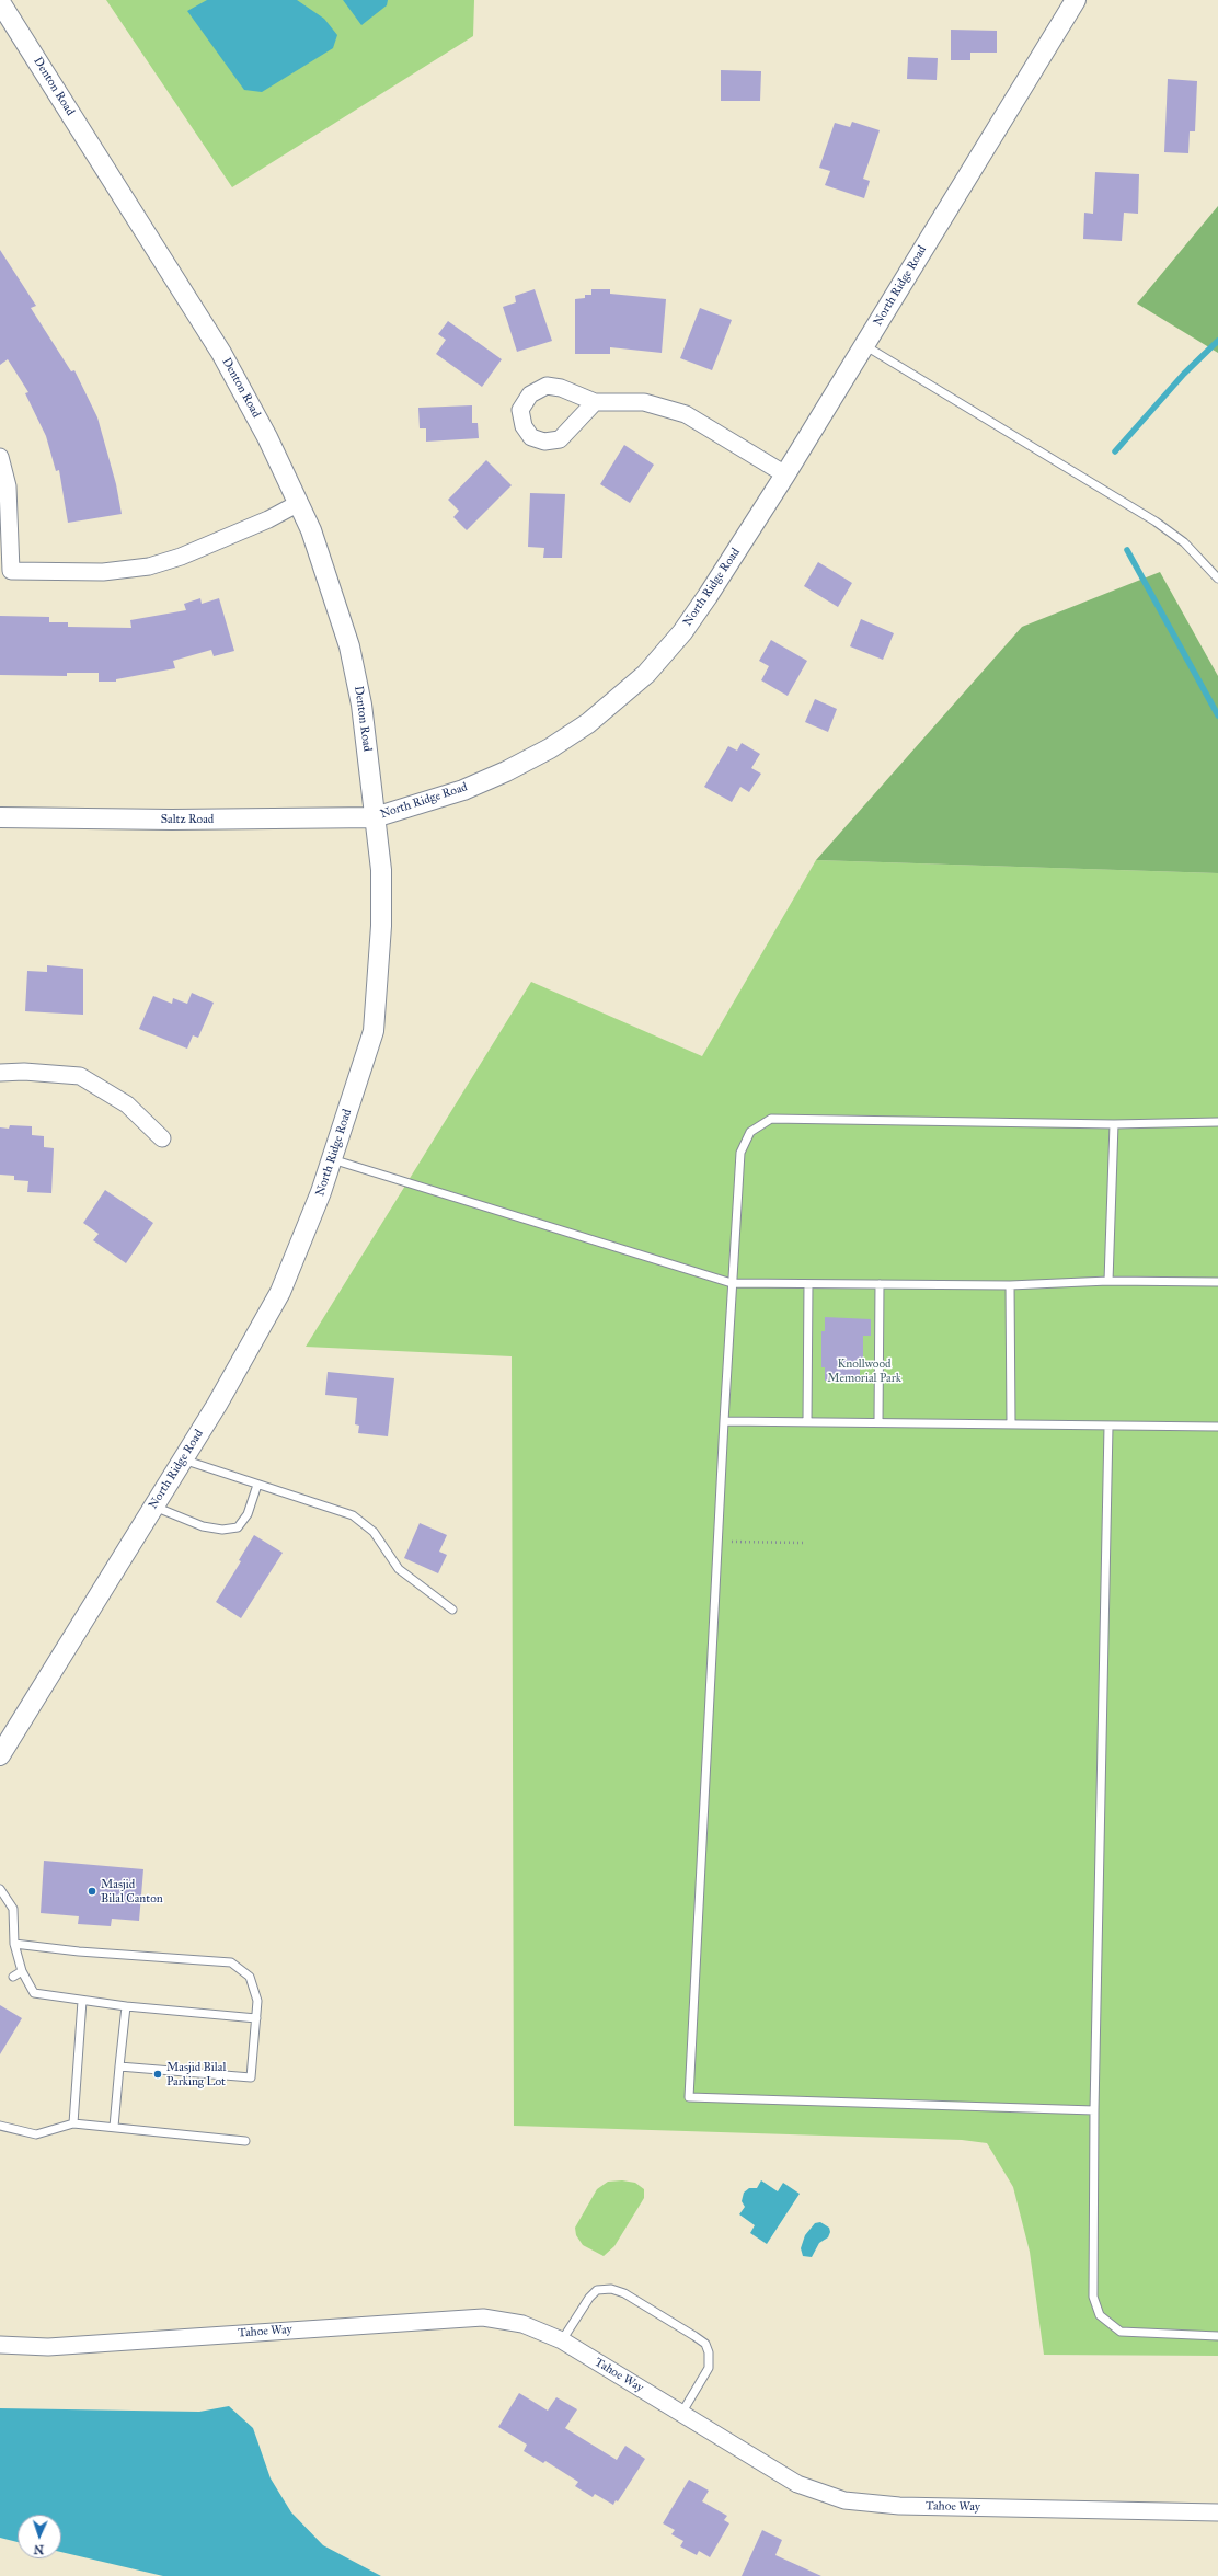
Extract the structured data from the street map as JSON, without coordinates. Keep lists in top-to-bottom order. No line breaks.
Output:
{"streets":{"street":["Denton Road","North Ridge Road","Saltz Road","Tahoe Way"]},"crossings":[["Denton Road","North Ridge Road"],["Denton Road","Saltz Road"],["North Ridge Road","Saltz Road"]],"parks":["Knollwood Memorial Park"],"places":["Masjid Bilal Canton","Masjid Bilal Parking Lot"],"north":"bottom"}
